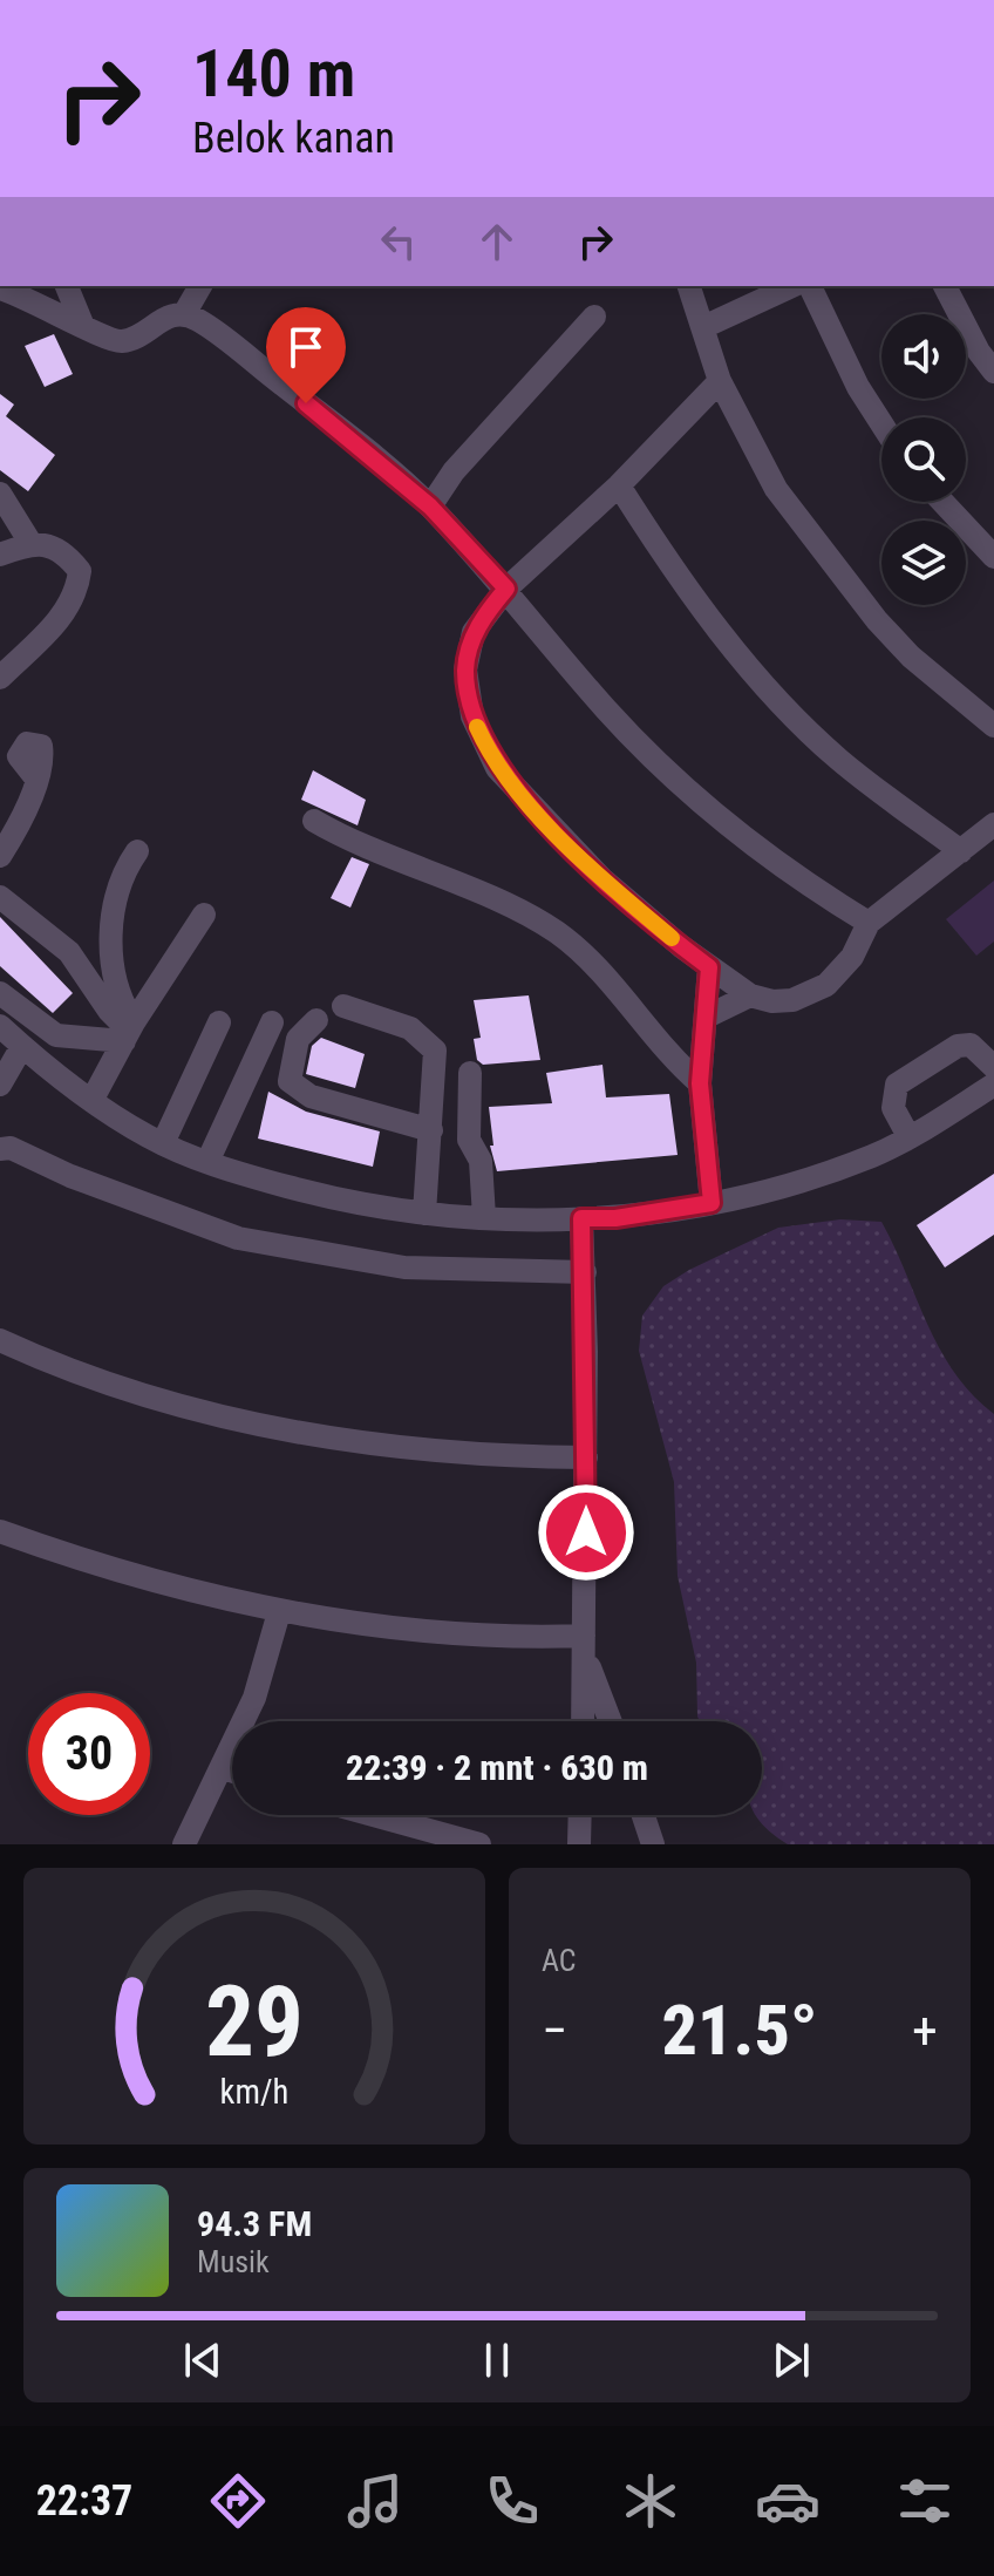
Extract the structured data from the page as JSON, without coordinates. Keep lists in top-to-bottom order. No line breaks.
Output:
{"page":{"turn":["140 m","Belok kanan"],"limit":"30","trip":"22:39 · 2 mnt · 630 m","tile":"AC","heat":["−","21.5°","+"],"song":["94.3 FM","Musik"],"tabs":"22:37","gauge":["29","km/h"]}}
